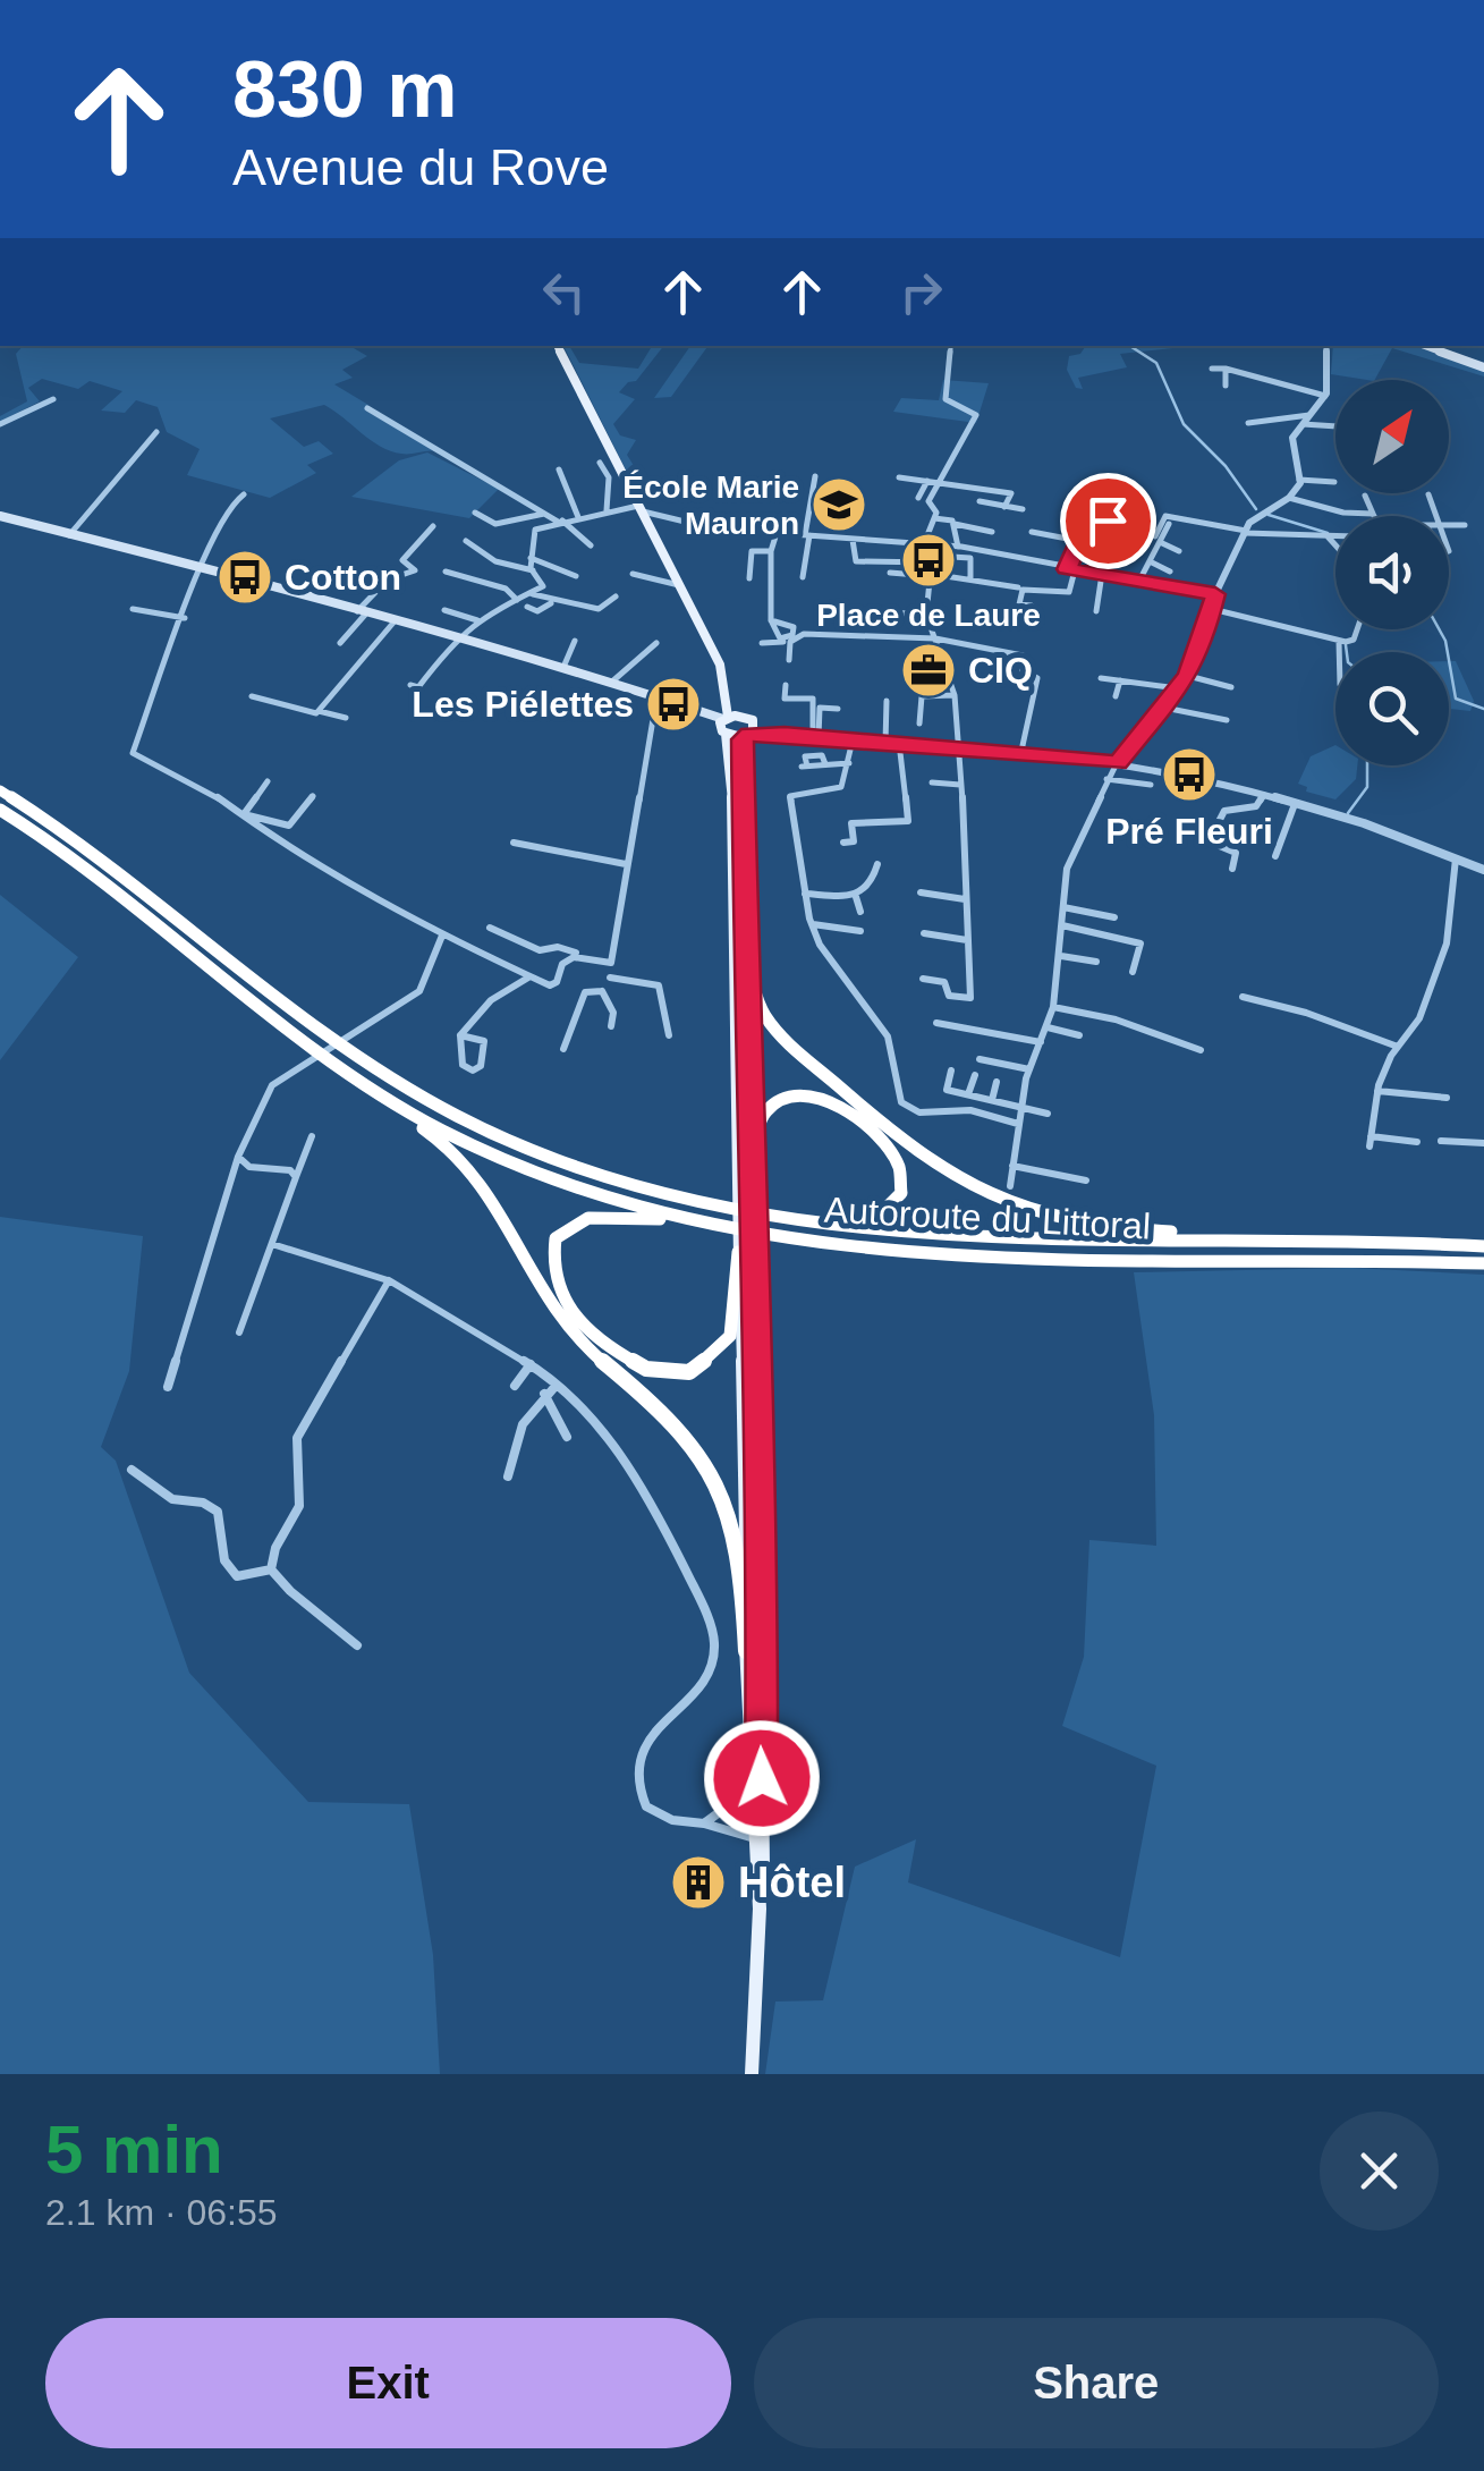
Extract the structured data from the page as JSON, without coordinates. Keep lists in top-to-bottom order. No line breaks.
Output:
{"streets":{"highway":["Autoroute du Littoral"]},"places":{"school or university":["École Marie Mauron"],"bus stop":["Place de Laure","Cotton","Les Piélettes","Pré Fleuri"],"office":["CIQ"],"building":["Hôtel"]},"north":"top right","page":{"turn":["830 m","Avenue du Rove"],"heading":["5 min","2.1 km · 06:55"],"buttons":["Exit","Share"]}}
